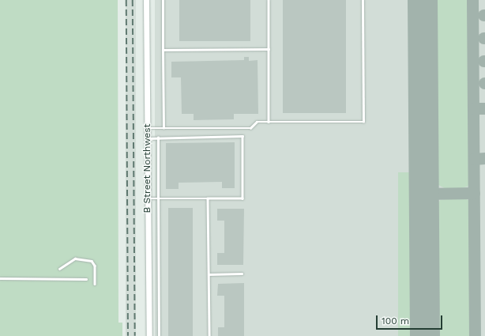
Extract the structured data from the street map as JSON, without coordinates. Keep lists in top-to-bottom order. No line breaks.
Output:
{"streets":{"street":["B Street Northwest"]},"scale_bar":"100 m"}
